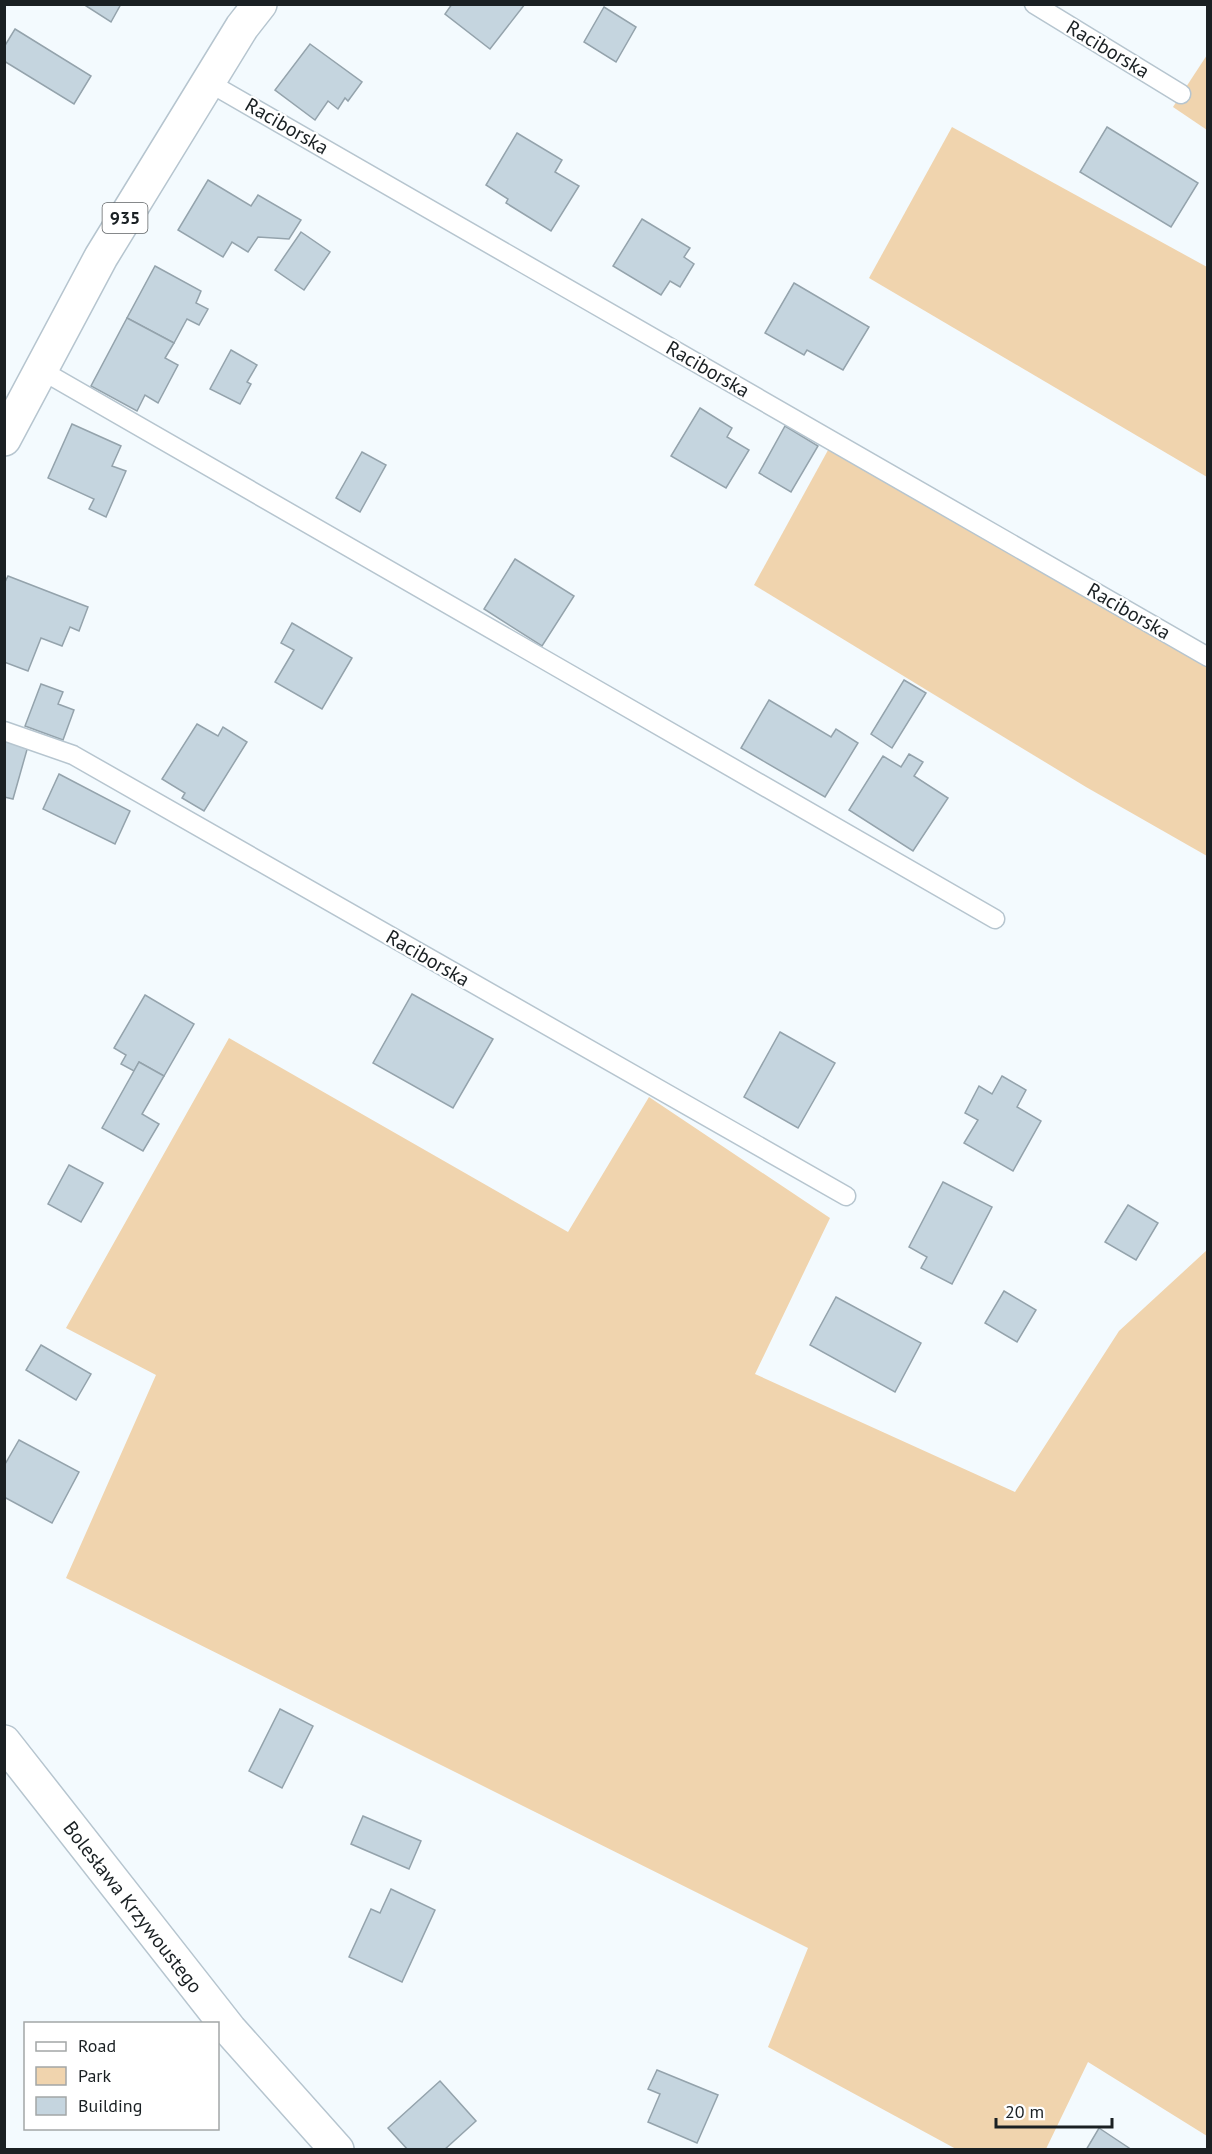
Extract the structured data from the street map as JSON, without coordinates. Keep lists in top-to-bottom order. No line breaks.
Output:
{"streets":{"street":["935","Bolesława Krzywoustego"],"lane":["Raciborska"]},"crossings":[["Raciborska","935"]],"legend":["Road","Park","Building"],"scale_bar":"20 m"}
